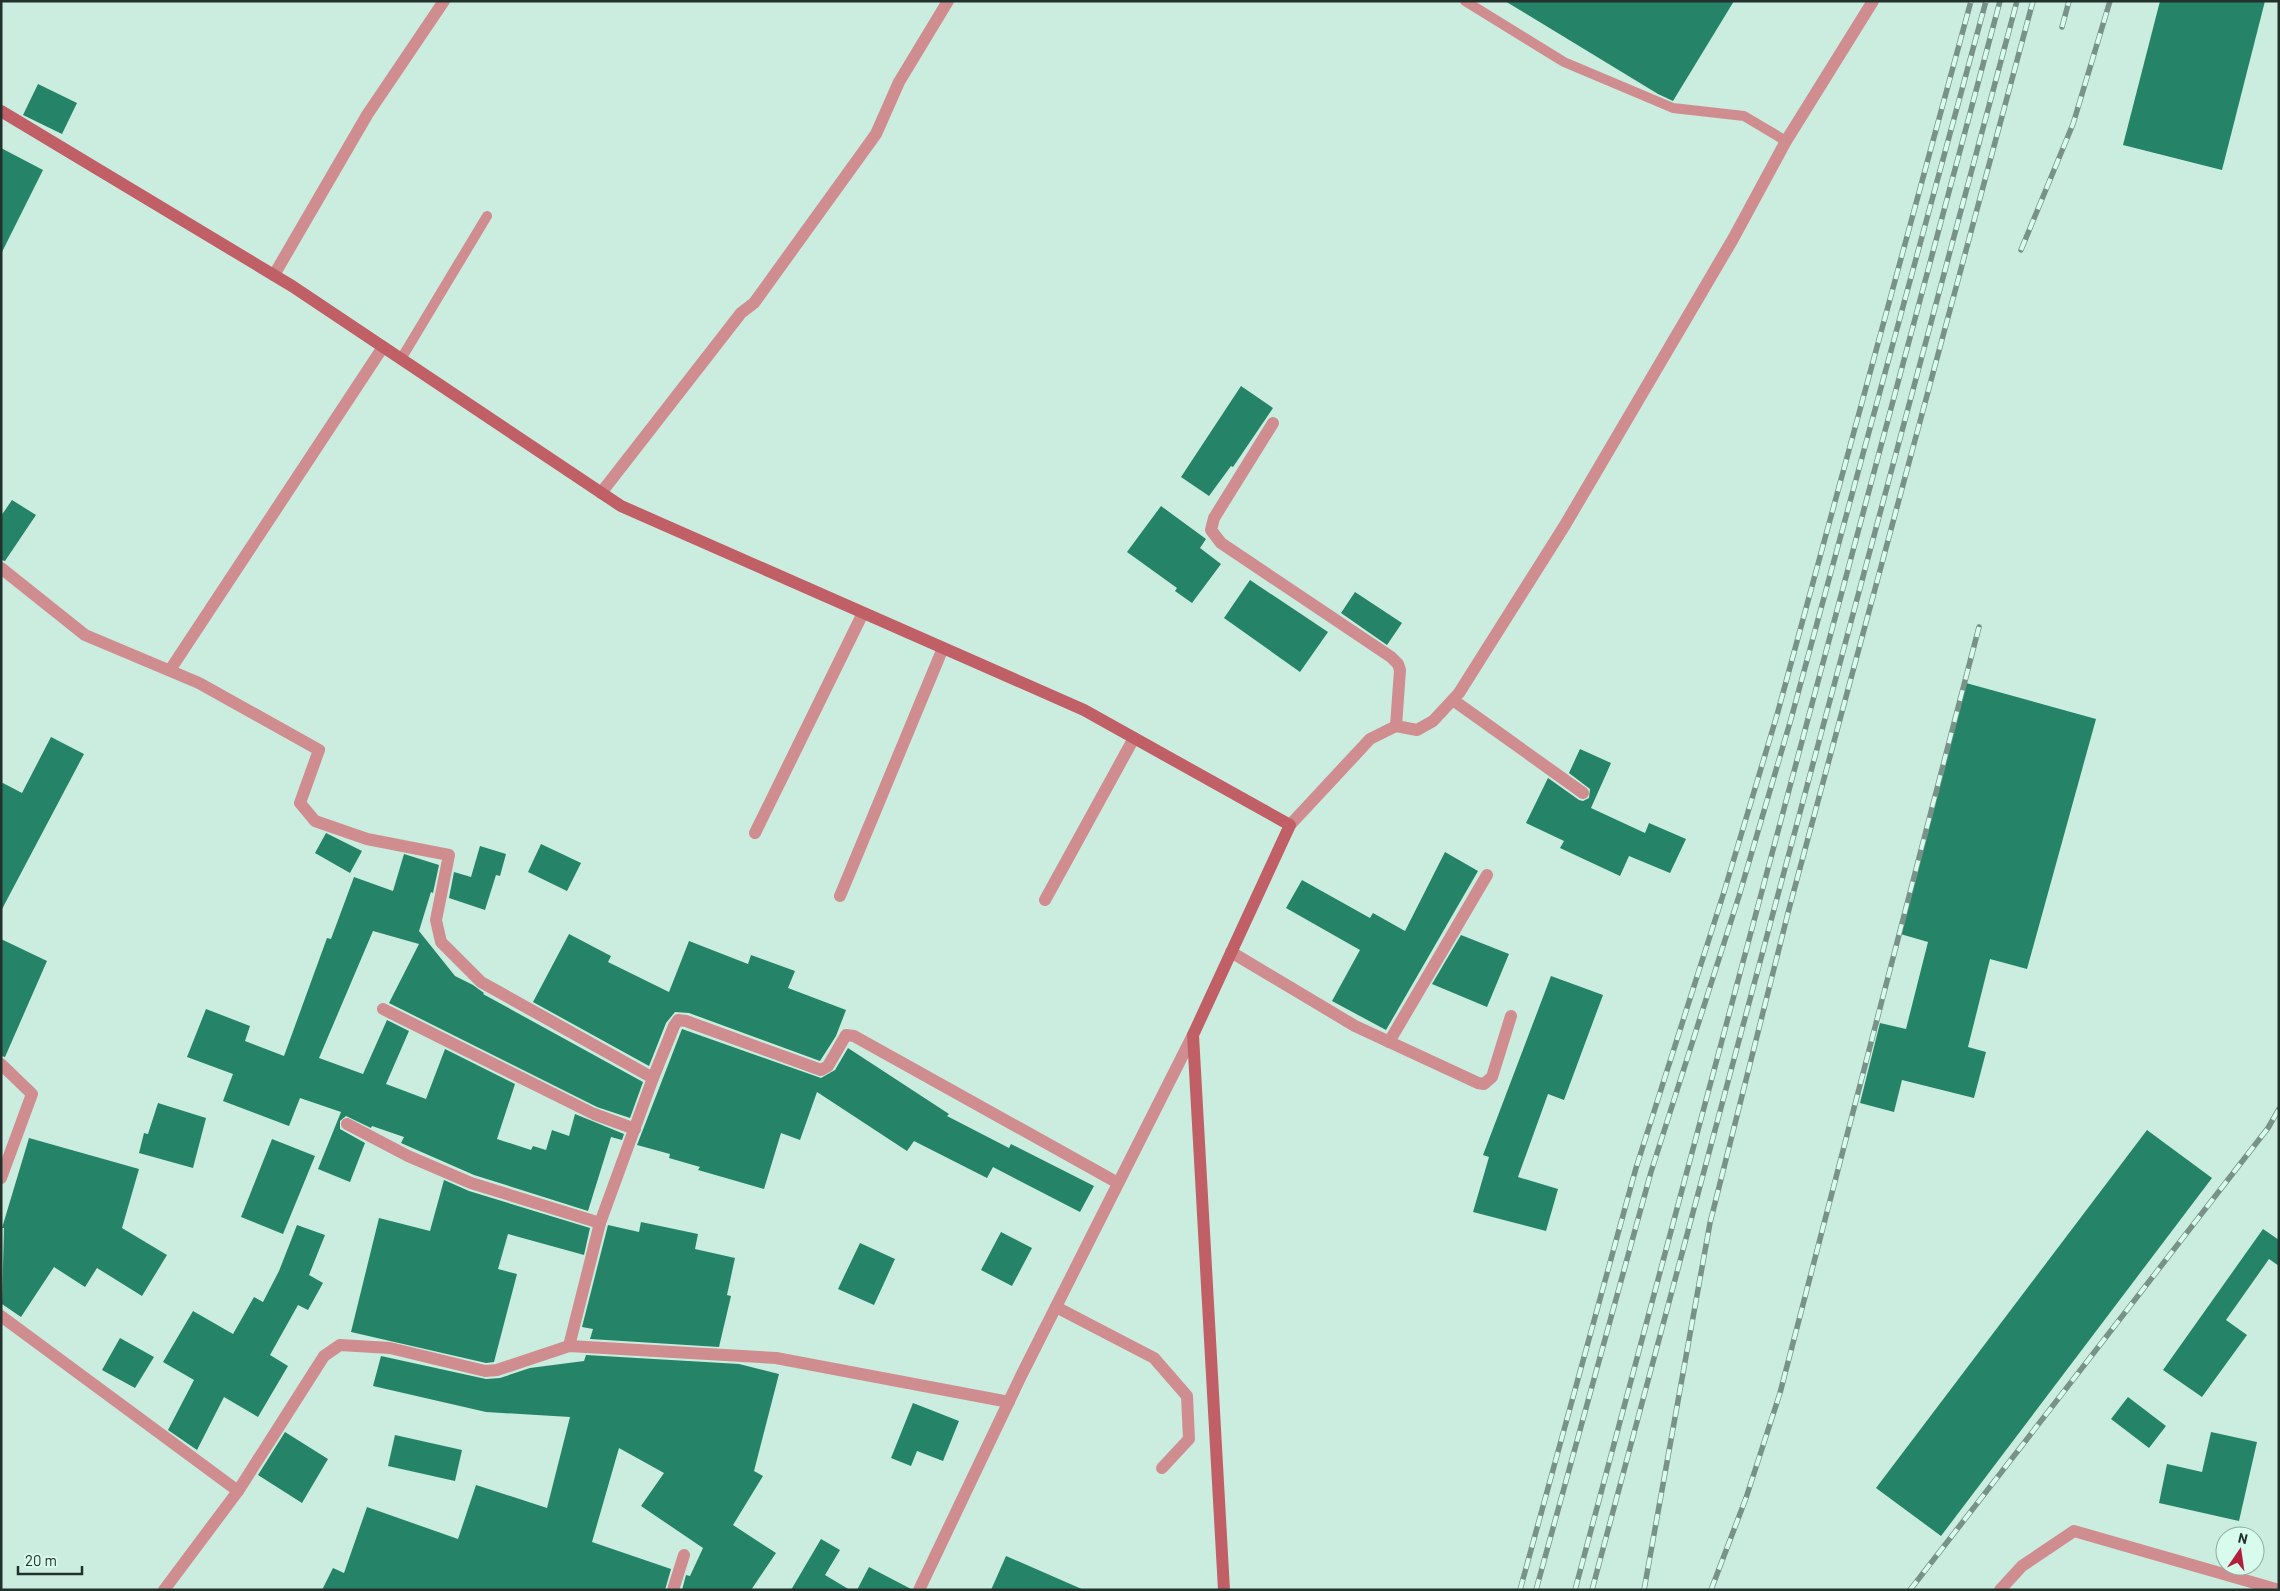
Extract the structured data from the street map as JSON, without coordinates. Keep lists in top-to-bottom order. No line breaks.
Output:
{"scale_bar":"20 m","north":"top"}
